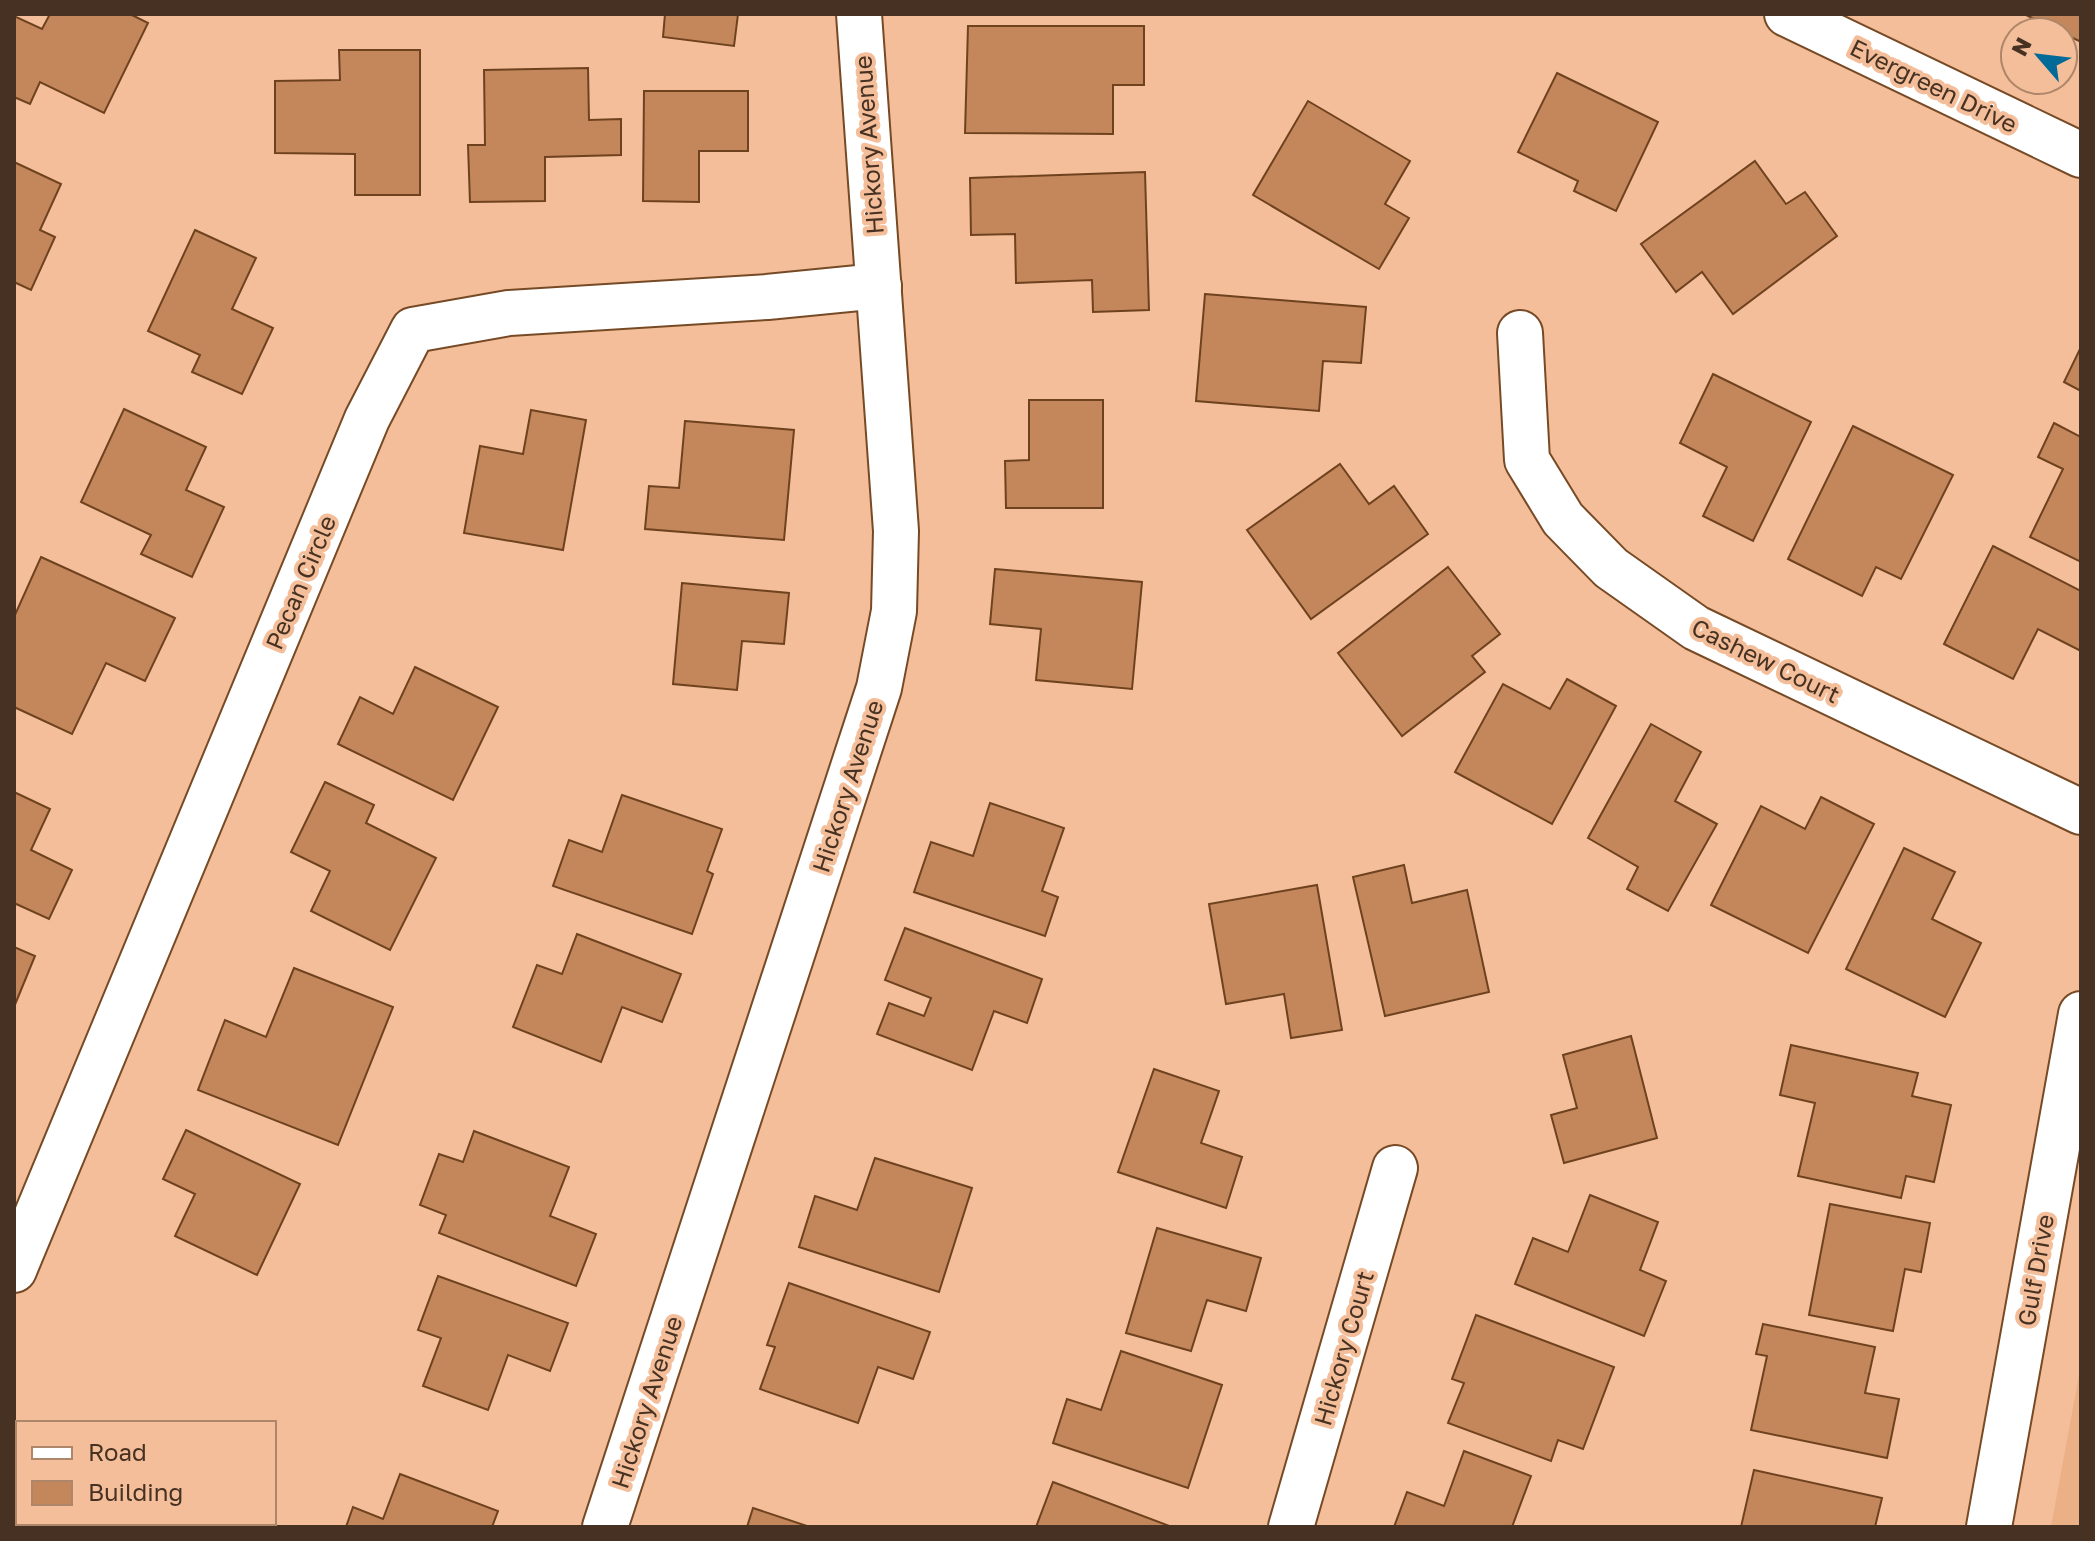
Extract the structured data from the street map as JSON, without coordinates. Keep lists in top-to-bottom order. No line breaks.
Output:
{"streets":{"street":["Evergreen Drive","Hickory Avenue","Pecan Circle","Cashew Court","Gulf Drive","Hickory Court"]},"crossings":[["Hickory Avenue","Pecan Circle"]],"legend":["Road","Building"],"north":"top left"}
